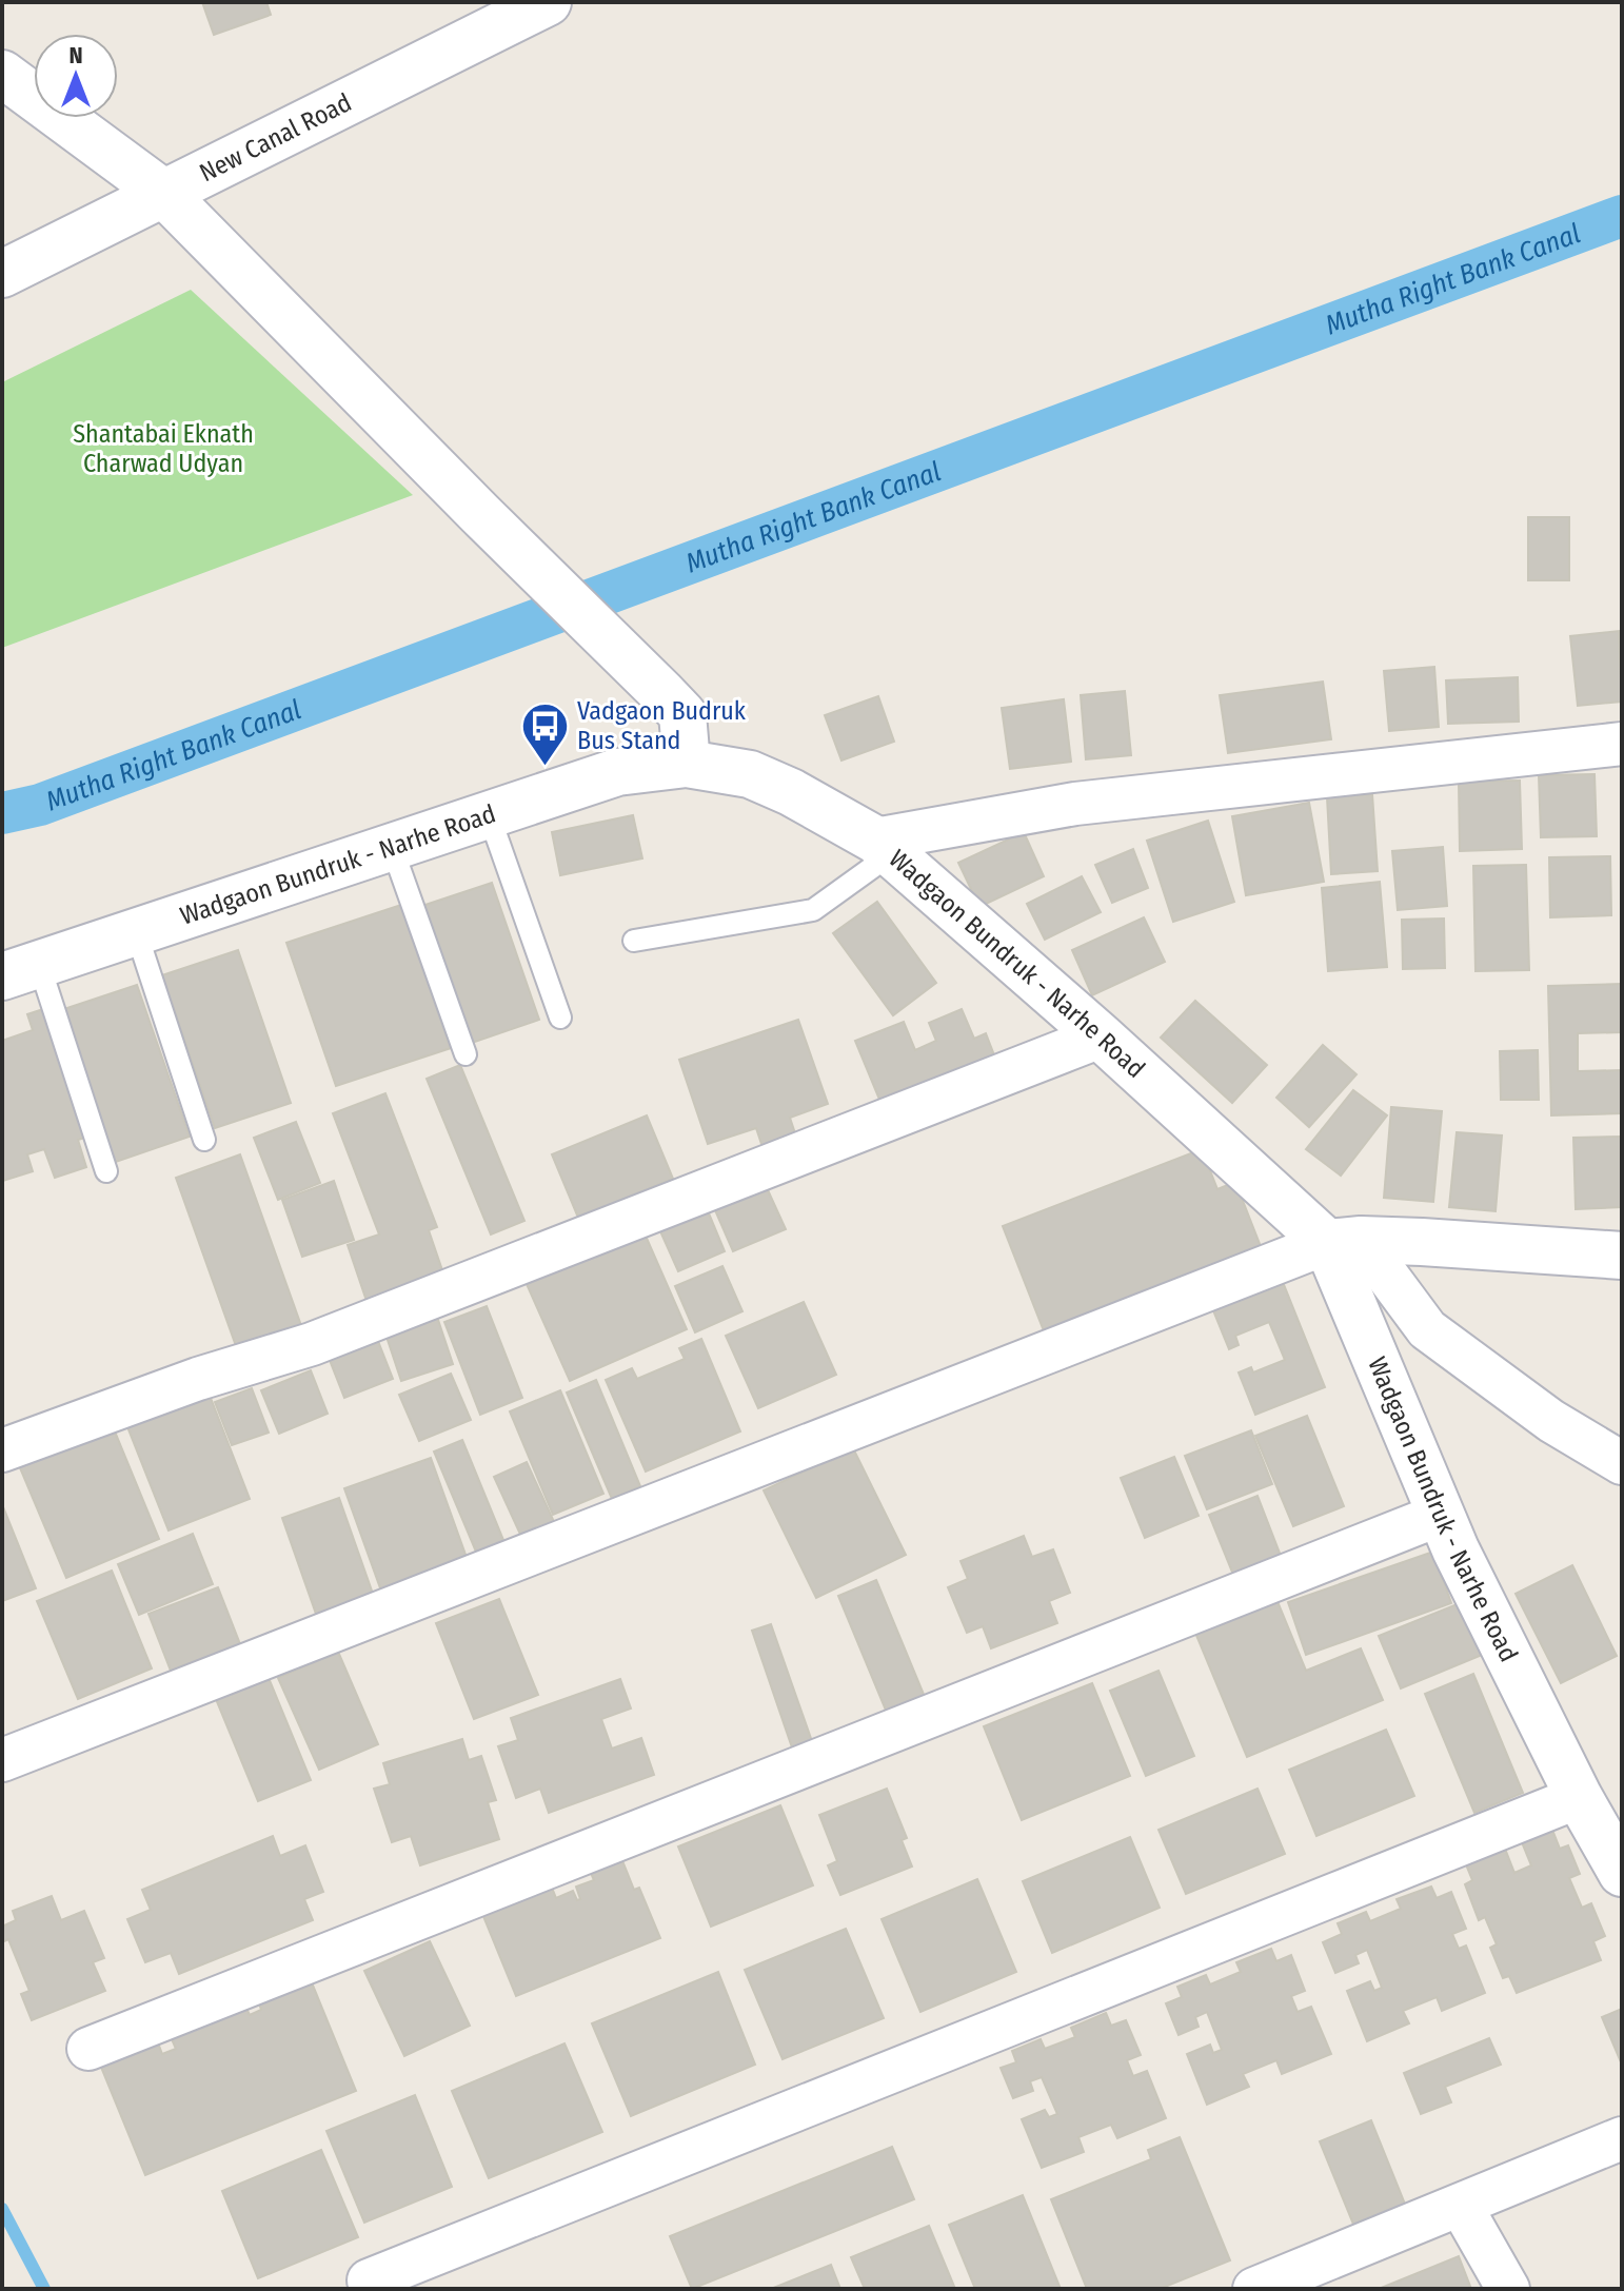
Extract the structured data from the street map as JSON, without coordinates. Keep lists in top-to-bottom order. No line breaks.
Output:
{"streets":{"street":["New Canal Road","Wadgaon Bundruk - Narhe Road"]},"water":["Mutha Right Bank Canal"],"parks":["Shantabai Eknath Charwad Udyan"],"places":{"bus stop":["Vadgaon Budruk Bus Stand"]},"north":"top"}
